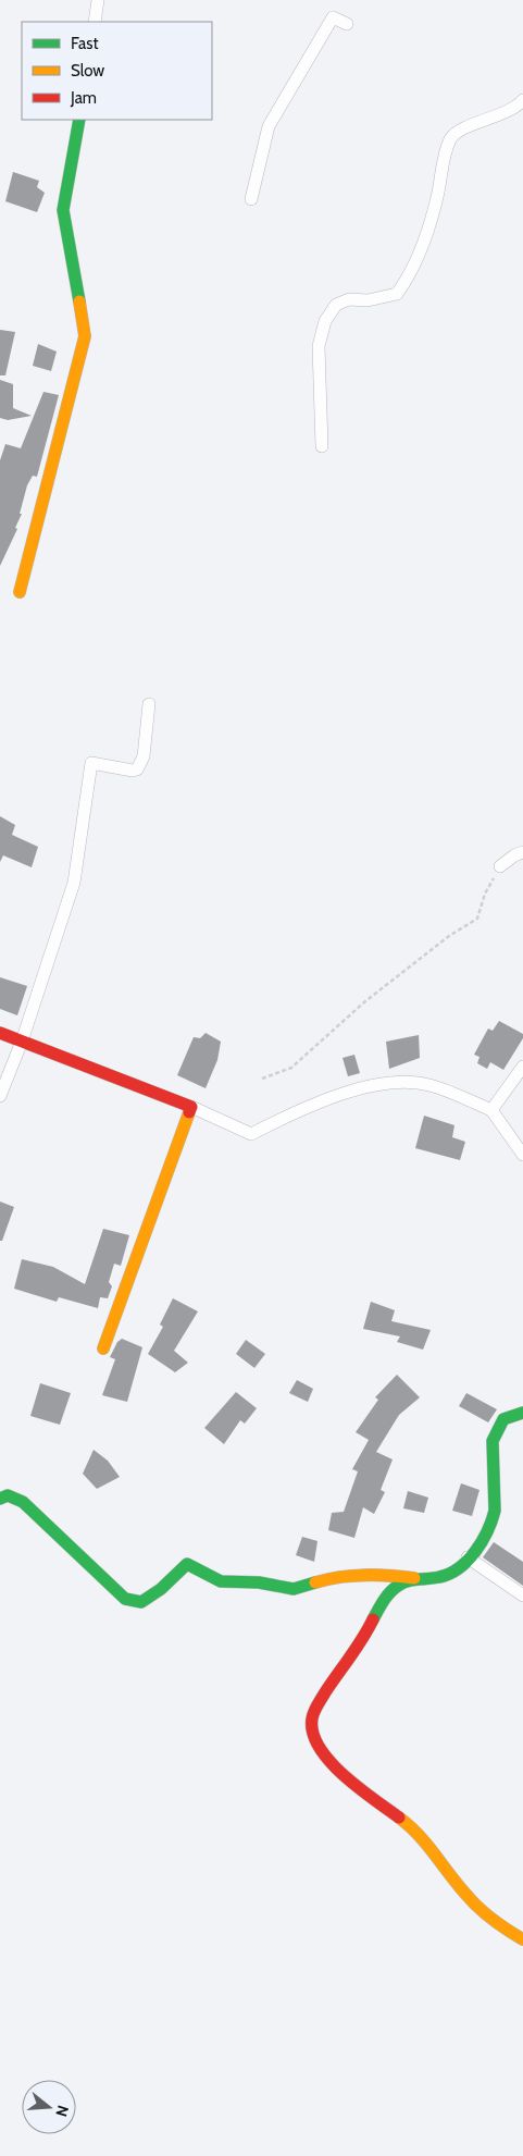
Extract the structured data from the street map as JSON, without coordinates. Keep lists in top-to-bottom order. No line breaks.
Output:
{"legend":["Fast","Slow","Jam"],"north":"right"}
